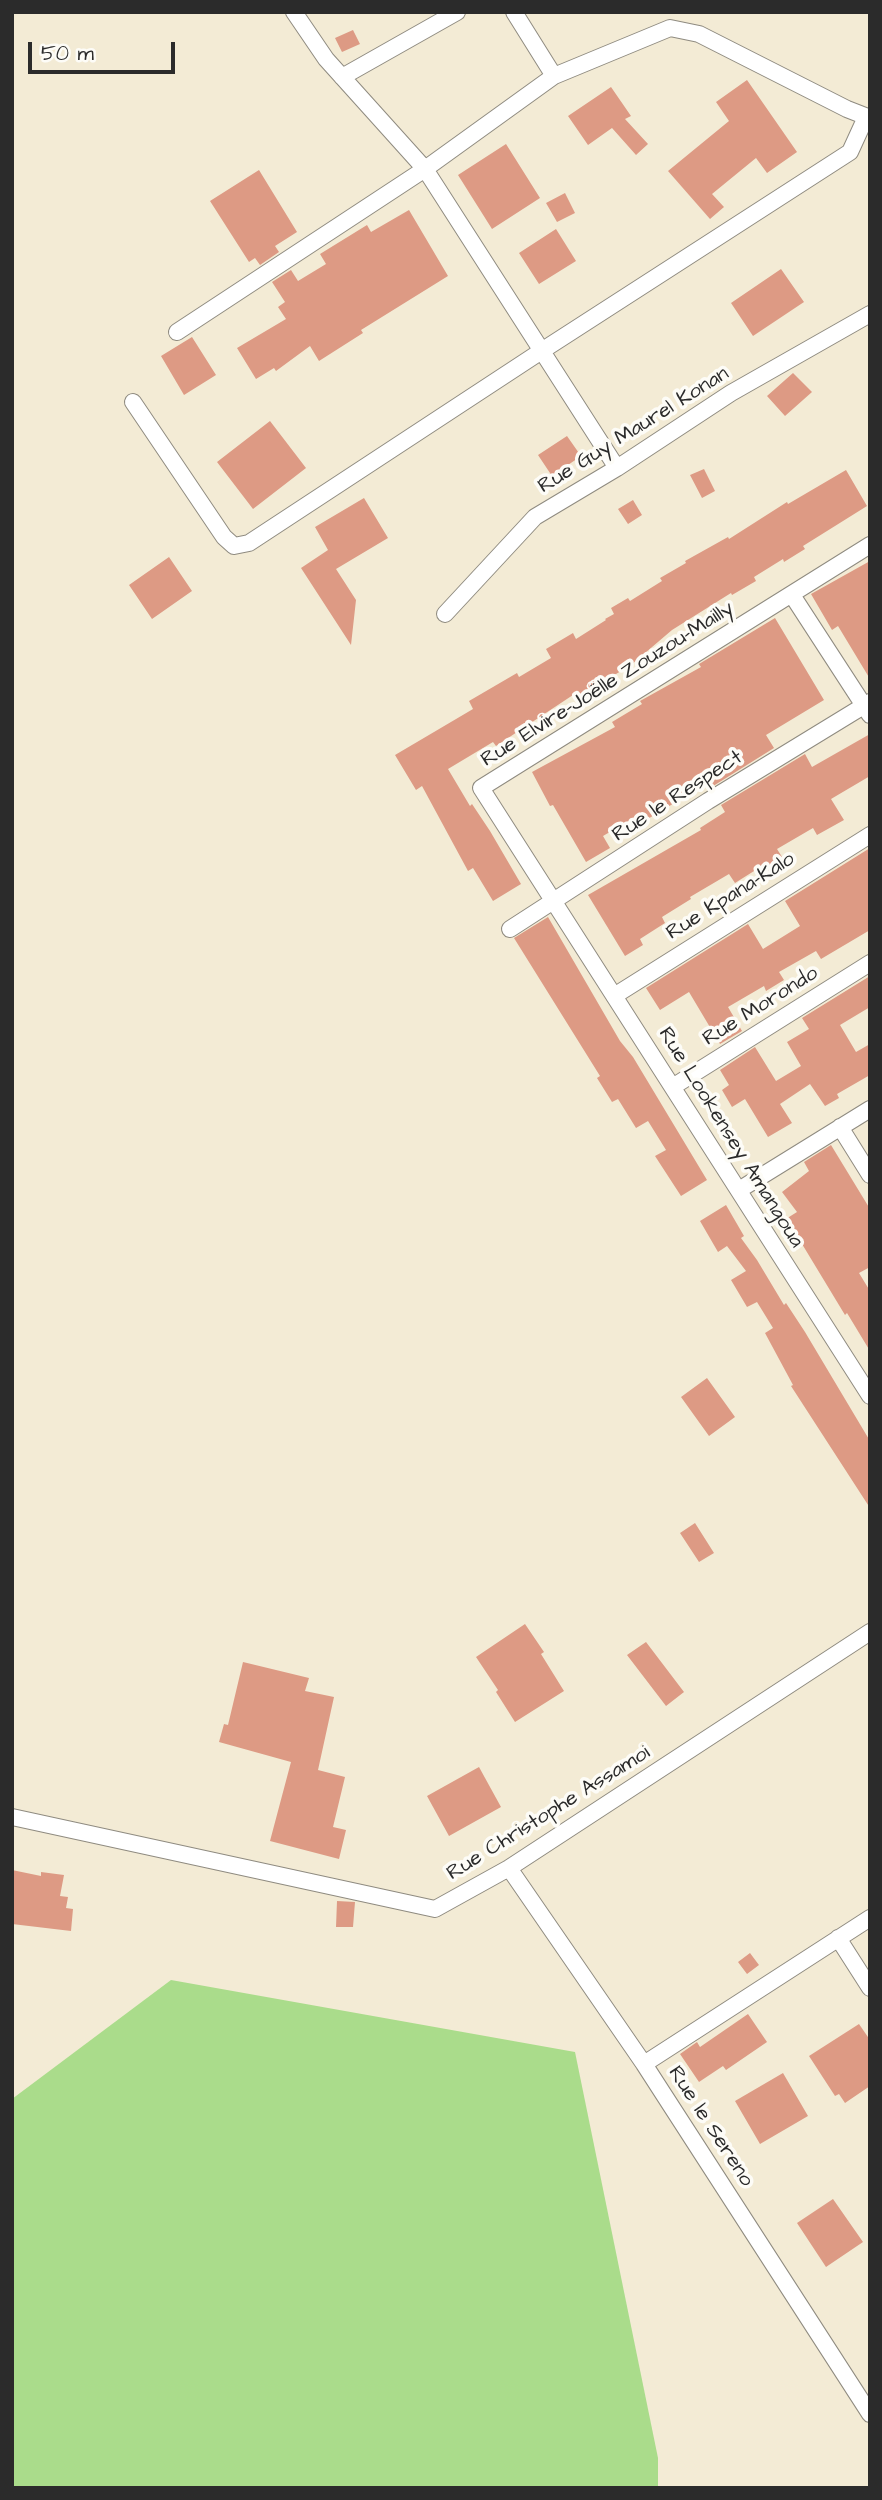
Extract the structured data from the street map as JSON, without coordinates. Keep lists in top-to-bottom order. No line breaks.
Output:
{"streets":{"street":["Rue Guy Maurel Konan","Rue Elvire-Joëlle Zouzou-Mailly","Rue le Respect","Rue Kpana-Kalo","Rue Morondo","Rue Lookensey Amangoua","Rue Christophe Assamoi","Rue le Sereno"]},"crossings":[["Rue Elvire-Joëlle Zouzou-Mailly","Rue le Respect"],["Rue Elvire-Joëlle Zouzou-Mailly","Rue Lookensey Amangoua"],["Rue le Respect","Rue Lookensey Amangoua"],["Rue Kpana-Kalo","Rue Lookensey Amangoua"],["Rue Morondo","Rue Lookensey Amangoua"],["Rue Christophe Assamoi","Rue le Sereno"]],"scale_bar":"50 m"}
